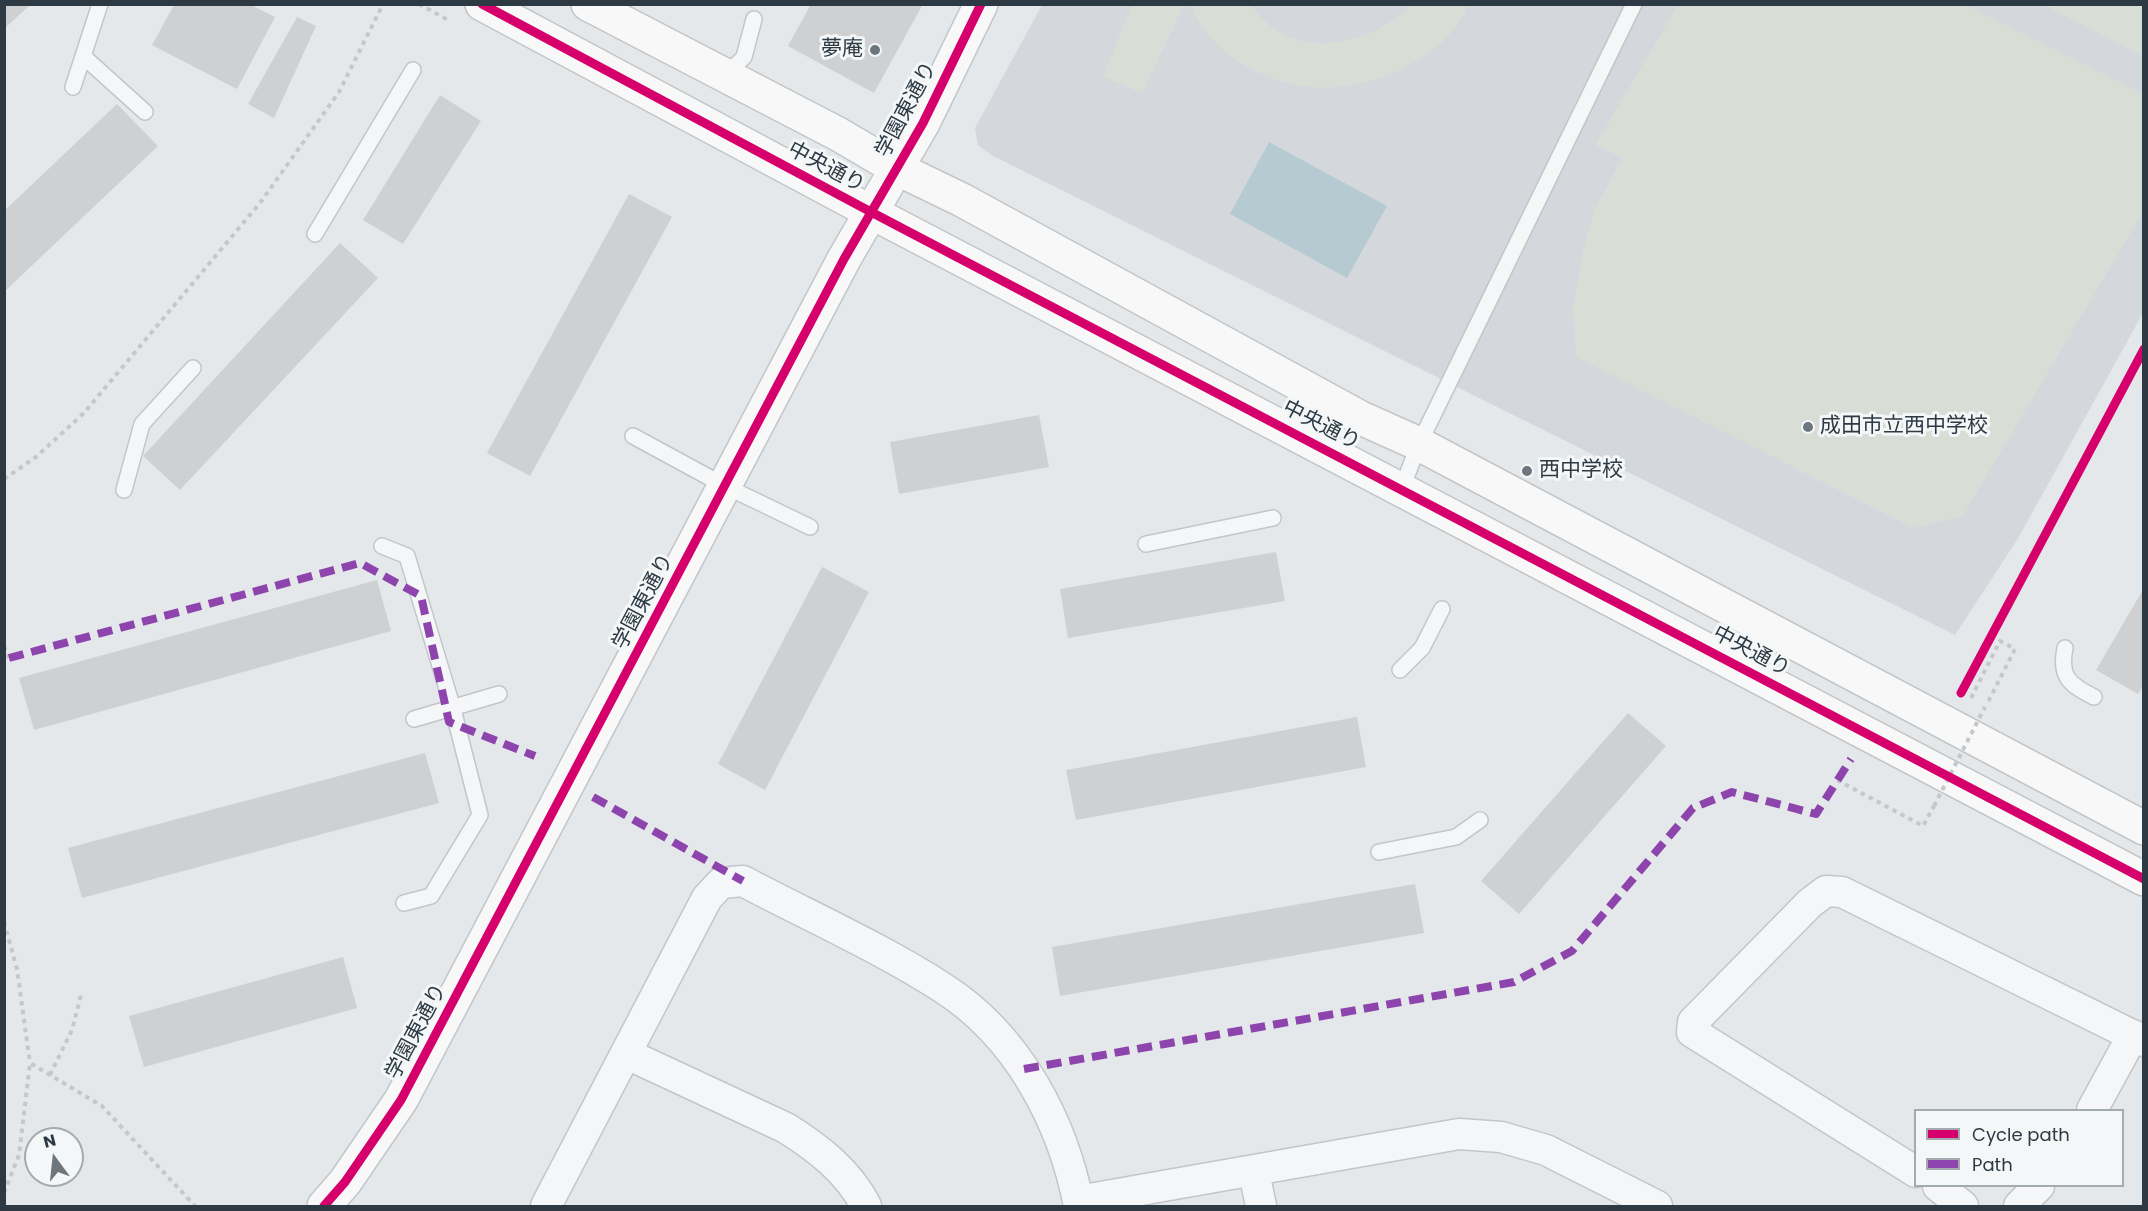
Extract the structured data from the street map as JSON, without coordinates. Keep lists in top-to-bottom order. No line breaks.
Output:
{"streets":{"street":["学園東通り","中央通り"]},"crossings":[["学園東通り","中央通り"]],"places":["夢庵","成田市立西中学校","西中学校"],"legend":["Cycle path","Path"],"north":"top"}
